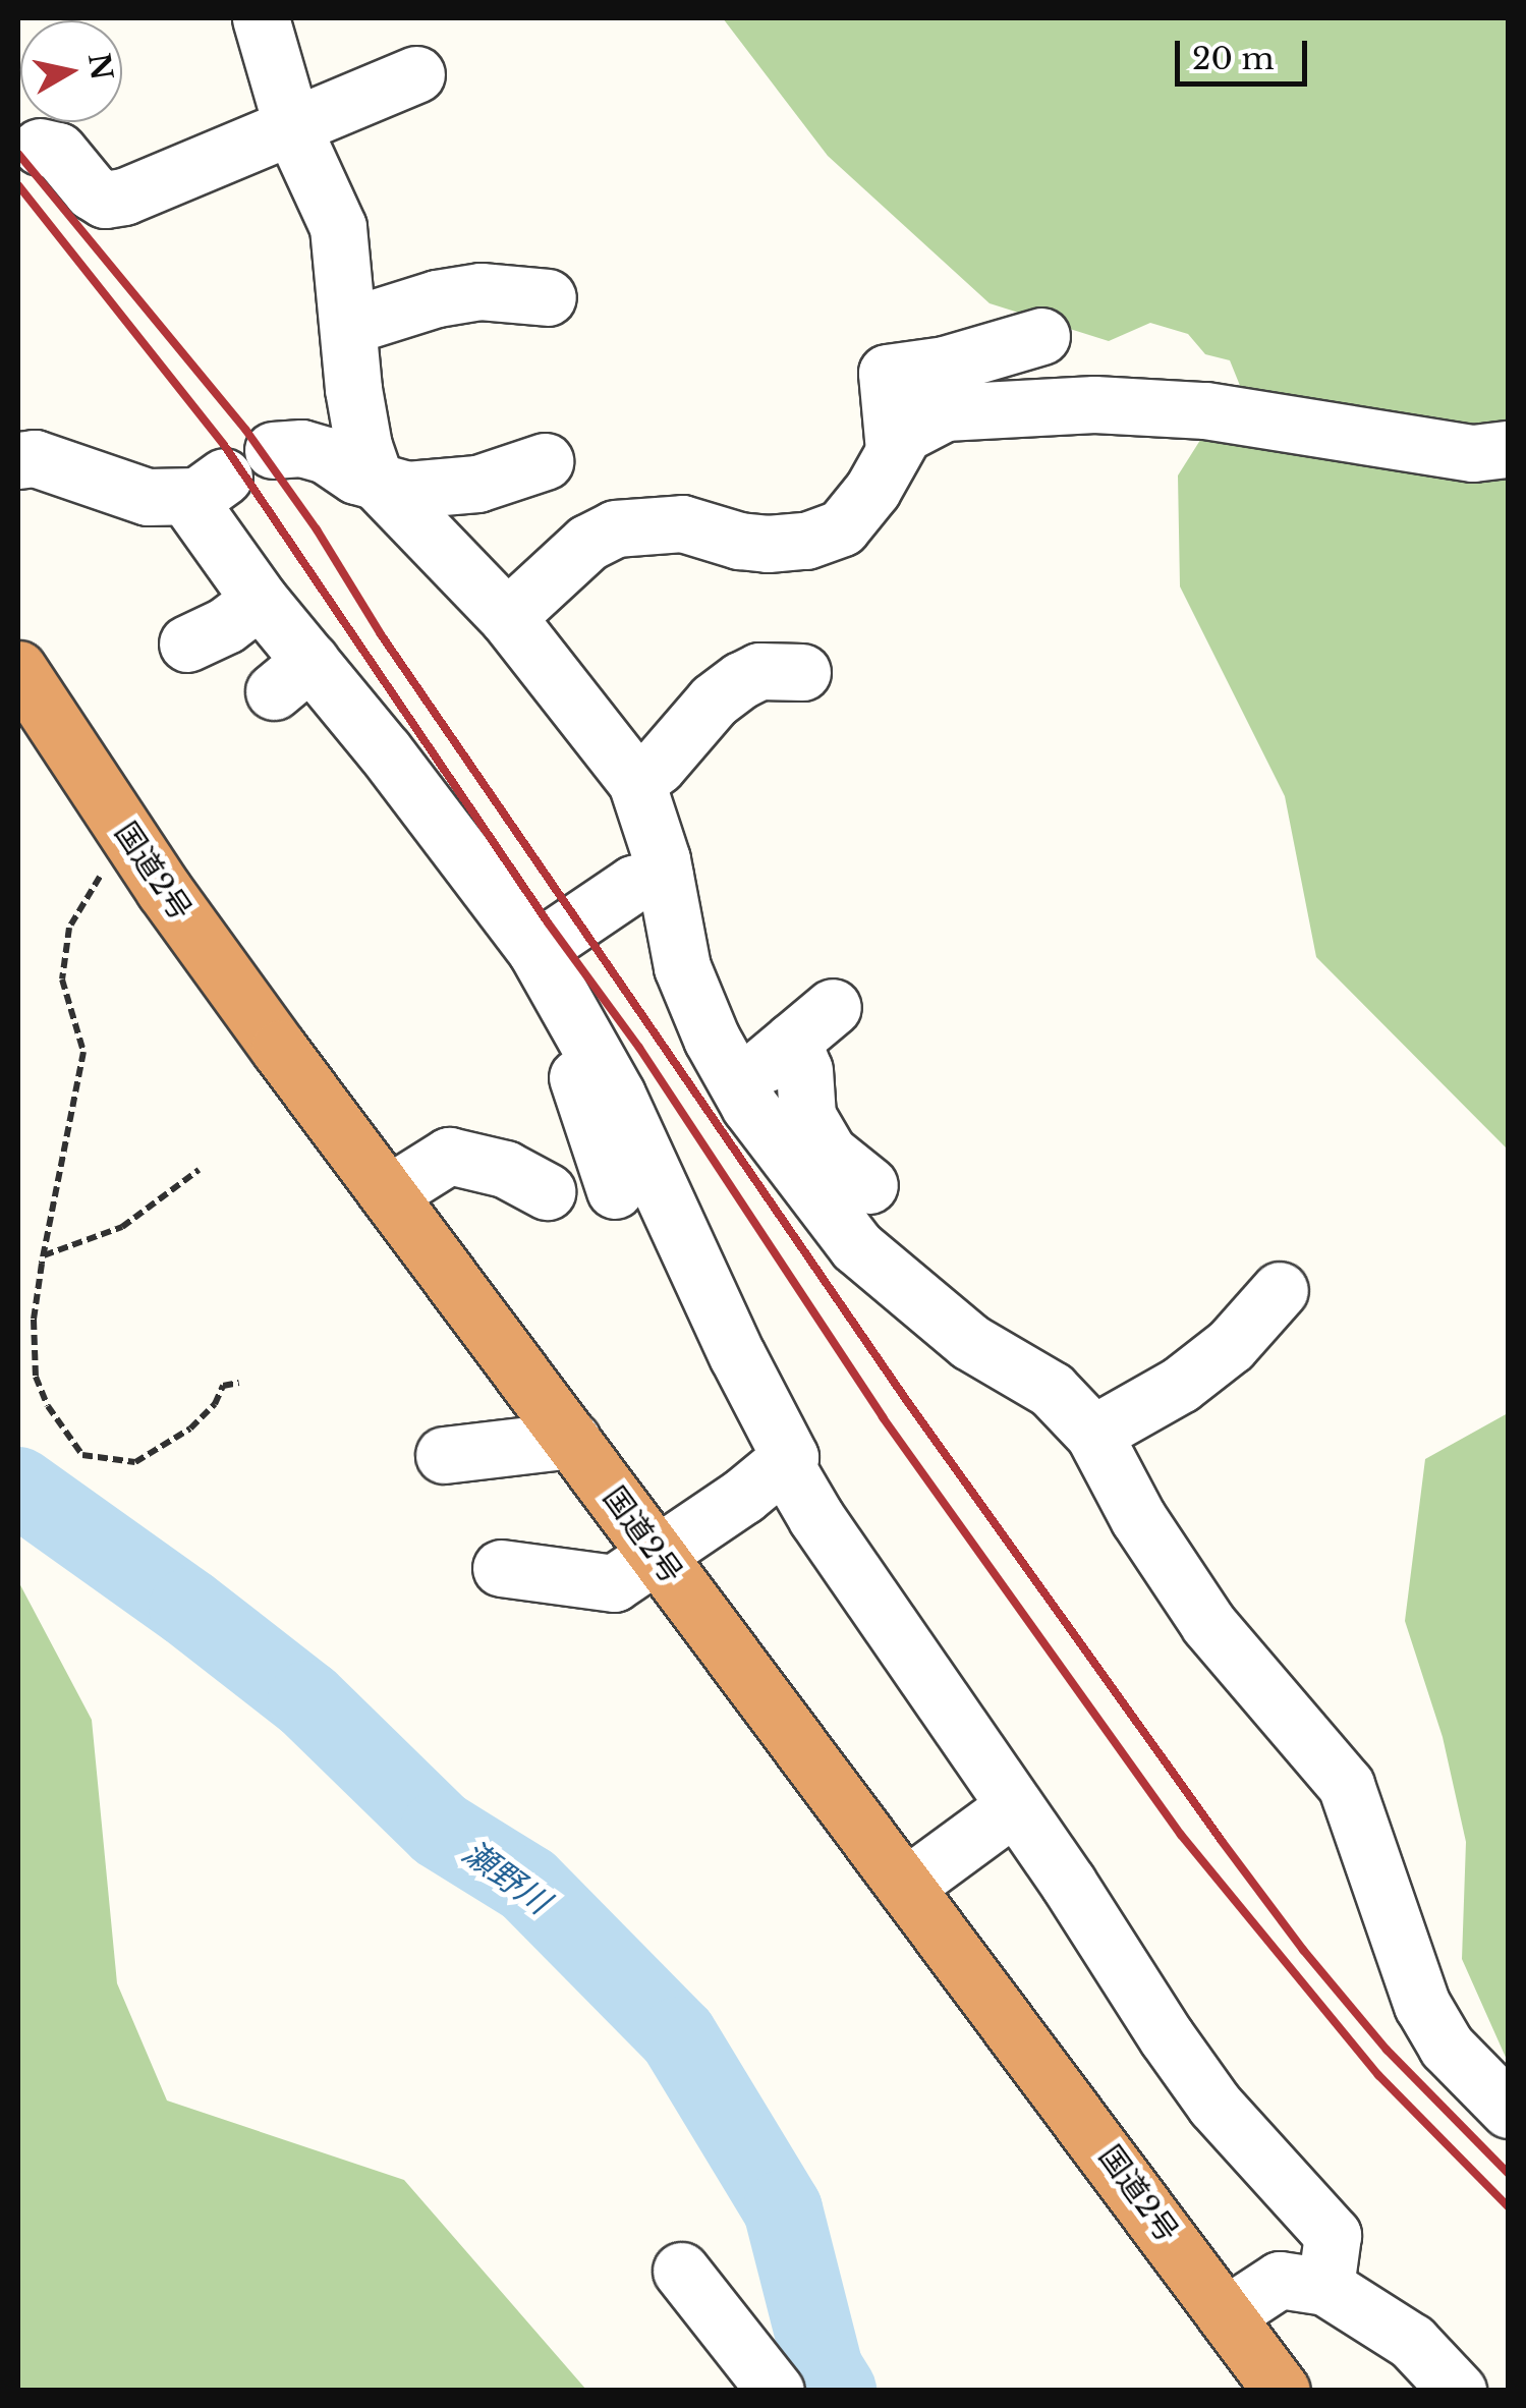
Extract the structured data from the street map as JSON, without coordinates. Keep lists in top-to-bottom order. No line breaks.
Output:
{"streets":{"highway":["国道2号"]},"water":["瀬野川"],"scale_bar":"20 m","north":"right"}
